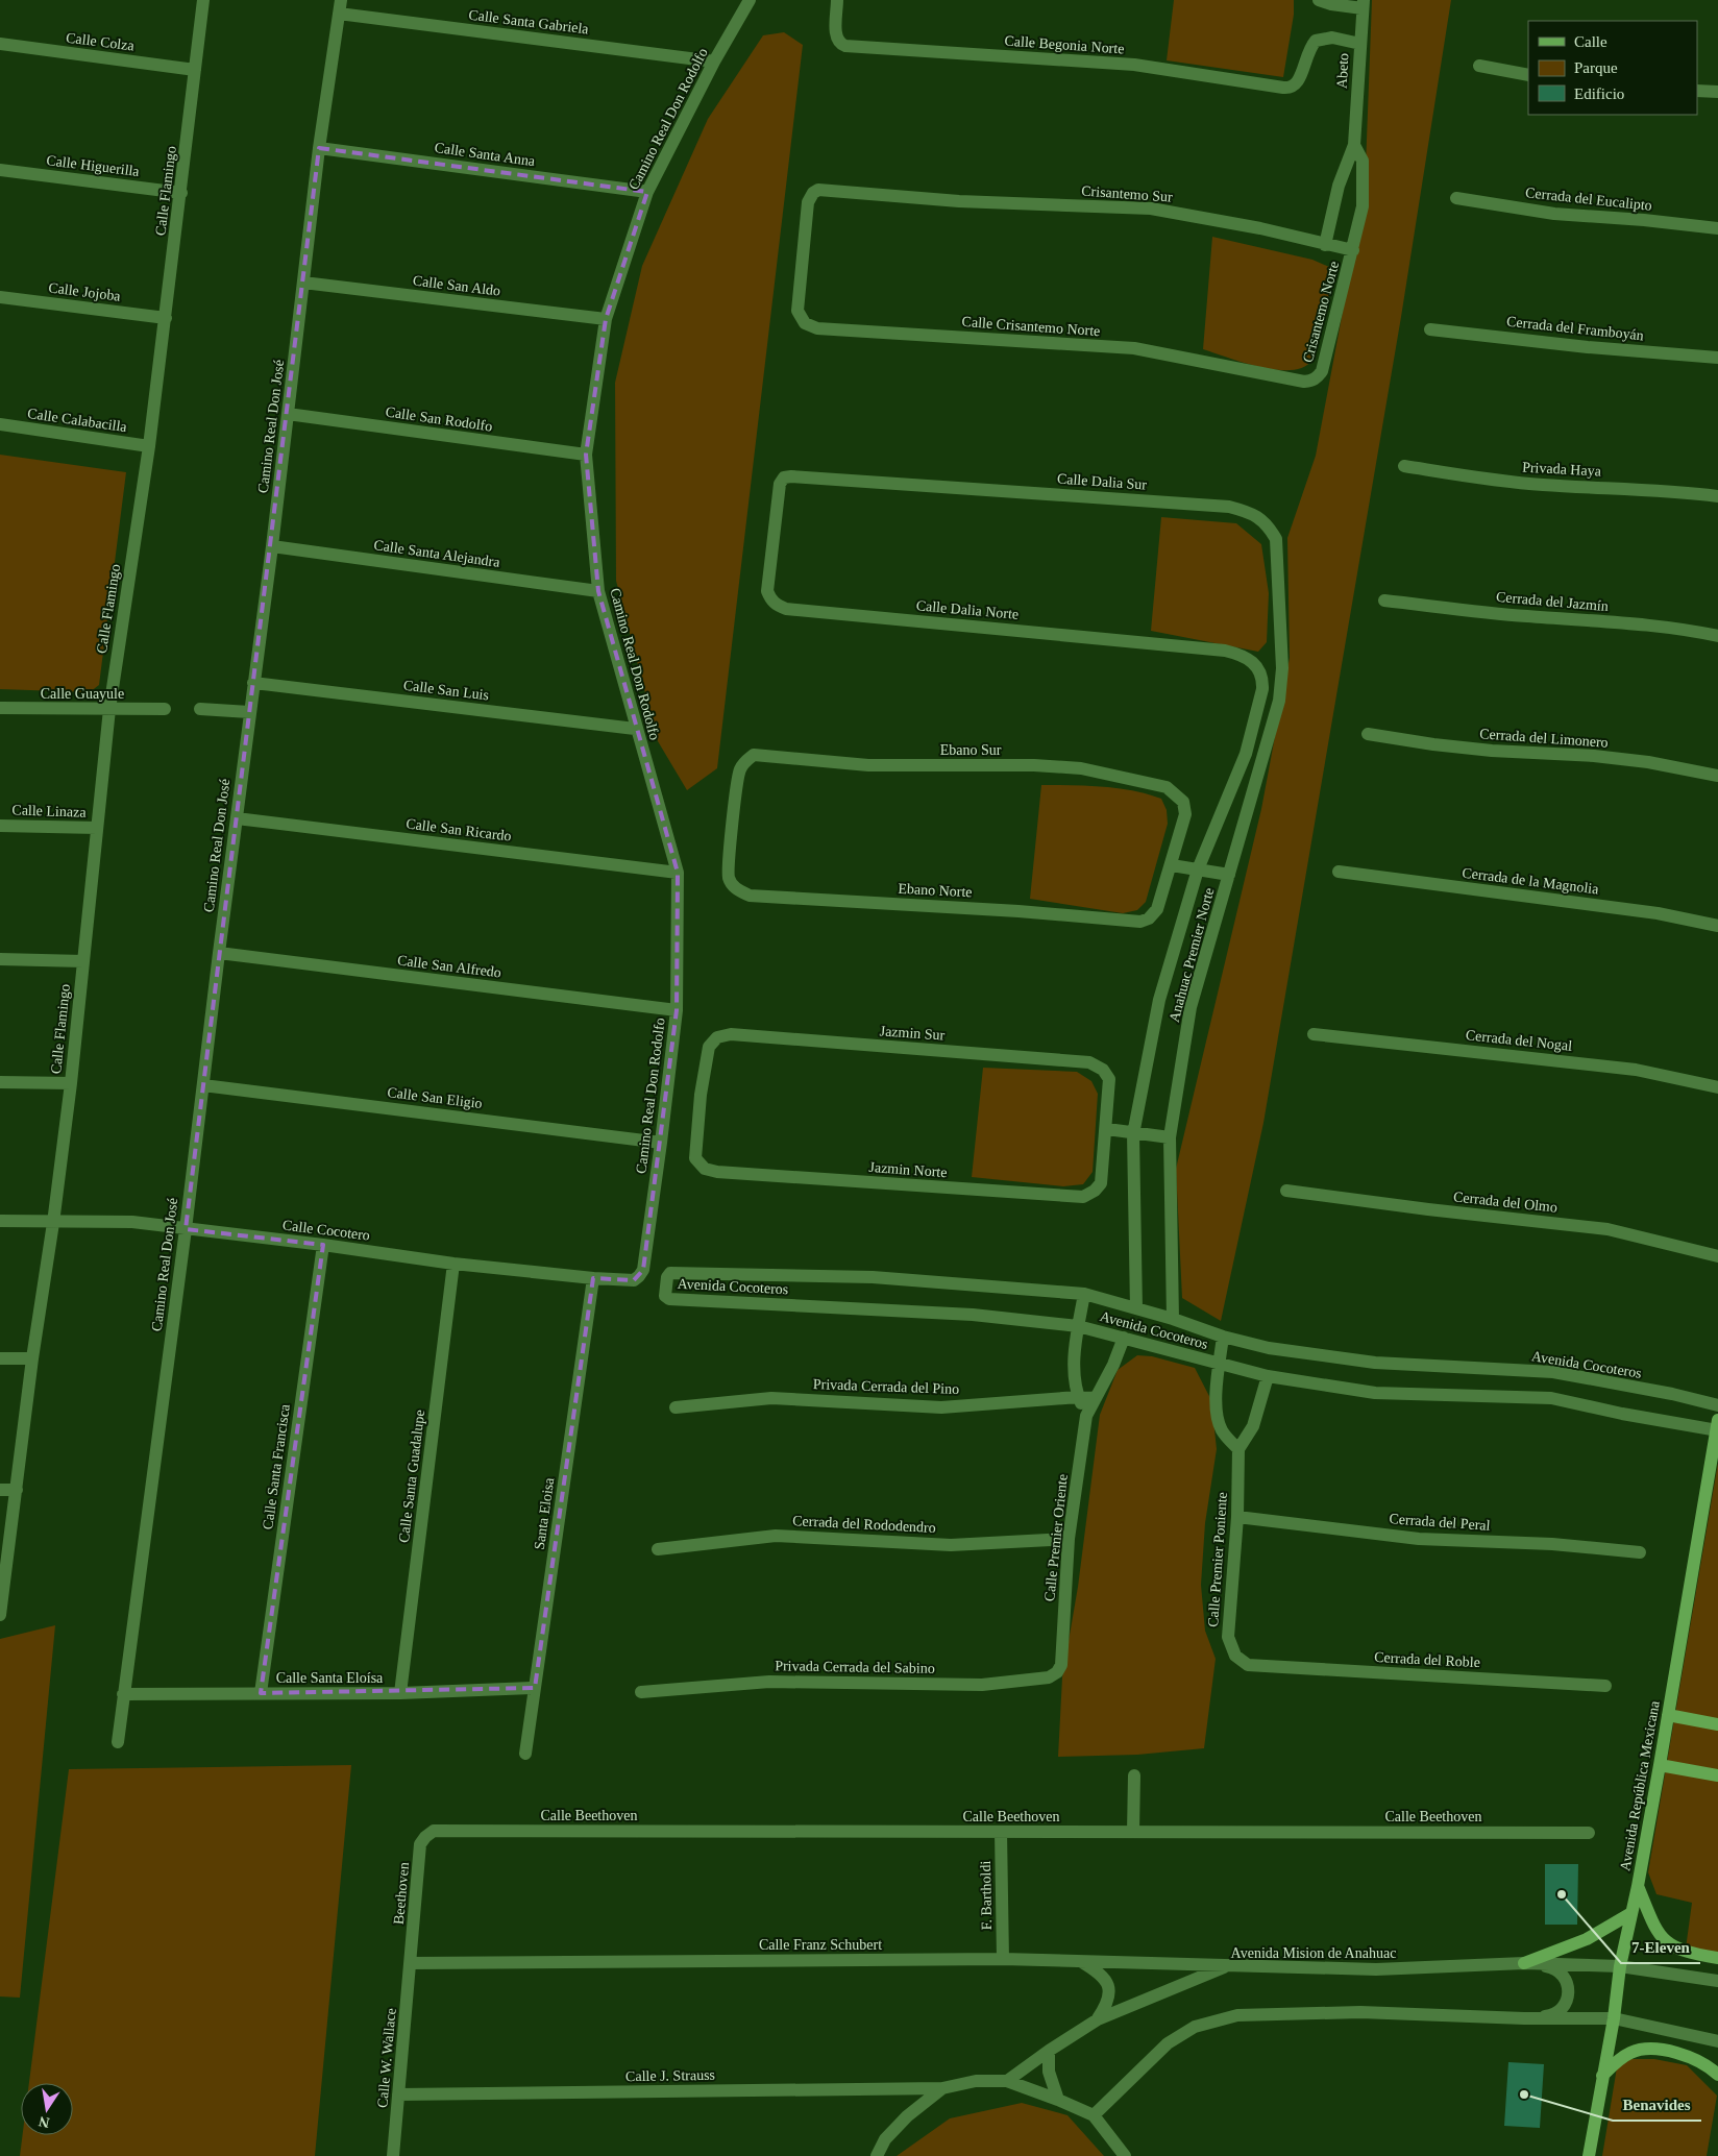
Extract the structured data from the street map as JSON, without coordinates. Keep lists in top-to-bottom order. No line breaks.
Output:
{"streets":{"main road":["Avenida República Mexicana"],"street":["Calle Santa Gabriela","Calle Colza","Calle Begonia Norte","Abeto","Camino Real Don Rodolfo","Calle Santa Anna","Calle Higuerilla","Calle Flamingo","Crisantemo Sur","Cerrada del Eucalipto","Calle San Aldo","Calle Jojoba","Crisantemo Norte","Calle Crisantemo Norte","Cerrada del Framboyán","Calle San Rodolfo","Calle Calabacilla","Camino Real Don José","Privada Haya","Calle Dalia Sur","Calle Santa Alejandra","Cerrada del Jazmín","Calle Dalia Norte","Calle San Luis","Calle Guayule","Cerrada del Limonero","Ebano Sur","Calle Linaza","Calle San Ricardo","Cerrada de la Magnolia","Ebano Norte","Anahuac Premier Norte","Calle San Alfredo","Jazmin Sur","Cerrada del Nogal","Calle San Eligio","Jazmin Norte","Cerrada del Olmo","Calle Cocotero","Avenida Cocoteros","Privada Cerrada del Pino","Calle Santa Francisca","Calle Santa Guadalupe","Santa Eloisa","Cerrada del Peral","Cerrada del Rododendro","Calle Premier Oriente","Calle Premier Poniente","Cerrada del Roble","Privada Cerrada del Sabino","Calle Santa Eloísa","Calle Beethoven","Beethoven","F. Bartholdi","Calle Franz Schubert","Avenida Mision de Anahuac","Calle W. Wallace","Calle J. Strauss"]},"crossings":[["Calle Santa Gabriela","Camino Real Don Rodolfo"],["Calle Santa Gabriela","Camino Real Don José"],["Calle Colza","Calle Flamingo"],["Calle Begonia Norte","Abeto"],["Camino Real Don Rodolfo","Calle Santa Anna"],["Camino Real Don Rodolfo","Calle San Aldo"],["Camino Real Don Rodolfo","Calle San Rodolfo"],["Camino Real Don Rodolfo","Calle Santa Alejandra"],["Camino Real Don Rodolfo","Calle San Luis"],["Camino Real Don Rodolfo","Calle San Ricardo"],["Camino Real Don Rodolfo","Calle San Alfredo"],["Camino Real Don Rodolfo","Calle San Eligio"],["Camino Real Don Rodolfo","Calle Cocotero"],["Calle Santa Anna","Camino Real Don José"],["Calle Higuerilla","Calle Flamingo"],["Calle Flamingo","Calle Jojoba"],["Calle Flamingo","Calle Calabacilla"],["Calle Flamingo","Calle Guayule"],["Calle Flamingo","Calle Linaza"],["Calle Flamingo","Calle Cocotero"],["Crisantemo Sur","Crisantemo Norte"],["Crisantemo Sur","Calle Crisantemo Norte"],["Calle San Aldo","Camino Real Don José"],["Crisantemo Norte","Calle Crisantemo Norte"],["Calle San Rodolfo","Camino Real Don José"],["Camino Real Don José","Calle Santa Alejandra"],["Camino Real Don José","Calle San Luis"],["Camino Real Don José","Calle San Ricardo"],["Camino Real Don José","Calle San Alfredo"],["Camino Real Don José","Calle San Eligio"],["Camino Real Don José","Calle Cocotero"],["Camino Real Don José","Calle Santa Eloísa"],["Calle Dalia Sur","Calle Dalia Norte"],["Calle Dalia Sur","Anahuac Premier Norte"],["Calle Dalia Norte","Anahuac Premier Norte"],["Ebano Sur","Ebano Norte"],["Anahuac Premier Norte","Avenida Cocoteros"],["Jazmin Sur","Jazmin Norte"],["Calle Cocotero","Calle Santa Francisca"],["Calle Cocotero","Calle Santa Guadalupe"],["Calle Cocotero","Santa Eloisa"],["Avenida Cocoteros","Calle Premier Oriente"],["Avenida Cocoteros","Avenida República Mexicana"],["Privada Cerrada del Pino","Calle Premier Oriente"],["Calle Santa Francisca","Calle Santa Eloísa"],["Calle Santa Guadalupe","Calle Santa Eloísa"],["Santa Eloisa","Calle Santa Eloísa"],["Cerrada del Peral","Calle Premier Poniente"],["Cerrada del Rododendro","Calle Premier Oriente"],["Calle Premier Oriente","Privada Cerrada del Sabino"],["Calle Premier Poniente","Cerrada del Roble"],["Avenida República Mexicana","Avenida Mision de Anahuac"],["Calle Beethoven","Beethoven"],["Calle Beethoven","F. Bartholdi"],["Beethoven","Calle Franz Schubert"],["Beethoven","Calle W. Wallace"],["F. Bartholdi","Calle Franz Schubert"],["Calle Franz Schubert","Avenida Mision de Anahuac"],["Calle Franz Schubert","Calle W. Wallace"],["Calle W. Wallace","Calle J. Strauss"]],"places":["7-Eleven","Benavides"],"legend":["Calle","Parque","Edificio"],"north":"bottom"}
